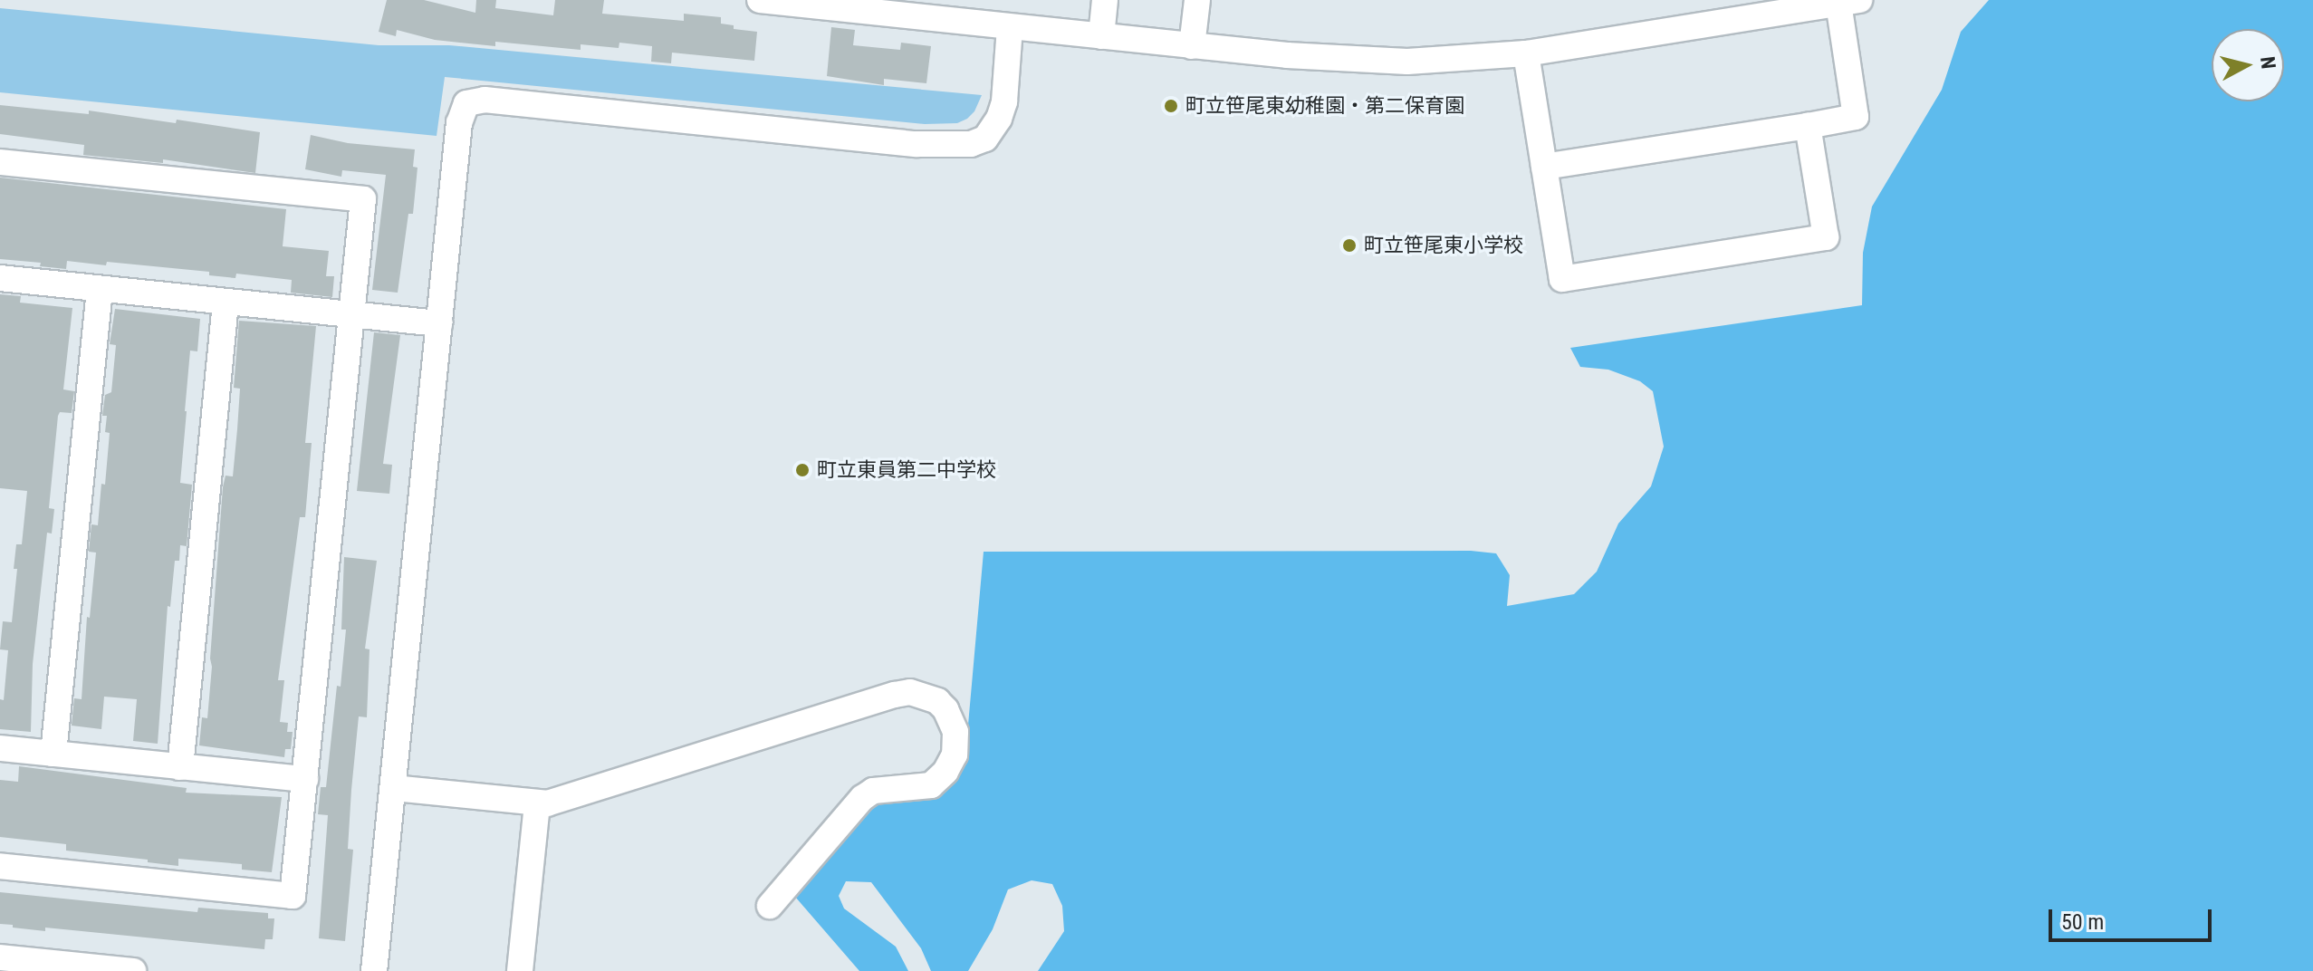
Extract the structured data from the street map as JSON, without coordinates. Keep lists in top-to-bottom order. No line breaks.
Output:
{"places":["町立笹尾東幼稚園・第二保育園","町立笹尾東小学校","町立東員第二中学校"],"scale_bar":"50 m","north":"right"}
